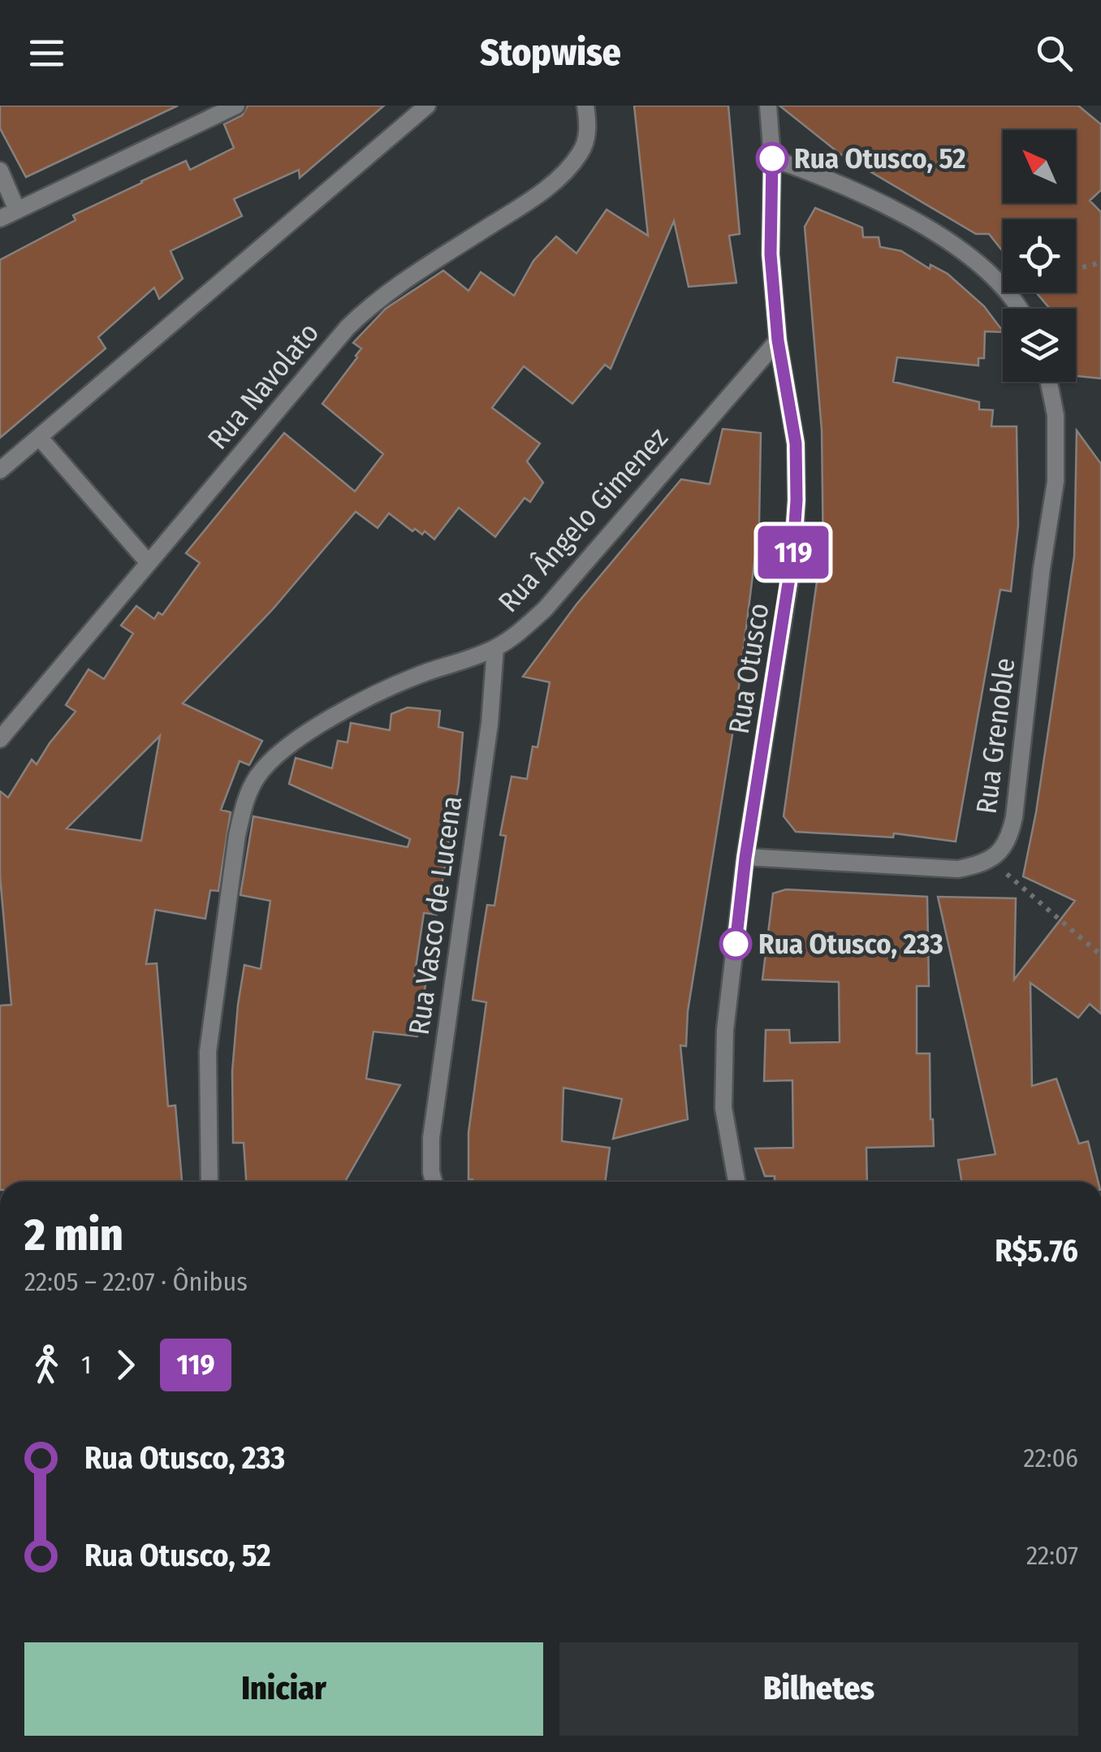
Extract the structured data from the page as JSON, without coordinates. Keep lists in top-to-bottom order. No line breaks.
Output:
{"streets":{"street":["Rua Navolato","Rua Ângelo Gimenez","Rua Otusco","Rua Grenoble","Rua Vasco de Lucena"]},"crossings":[["Rua Ângelo Gimenez","Rua Otusco"],["Rua Ângelo Gimenez","Rua Vasco de Lucena"]],"places":["Rua Otusco, 52","Rua Otusco, 233"],"lines":["bus line 119"],"north":"top left","page":{"header":"Stopwise","on_map":"119","heading":["2 min","22:05 – 22:07 · Ônibus","R$5.76"],"legs":["1","119"],"list":[{"name":"Rua Otusco, 233","value":"22:06"},{"name":"Rua Otusco, 52","value":"22:07"}],"buttons":["Iniciar","Bilhetes"]}}
